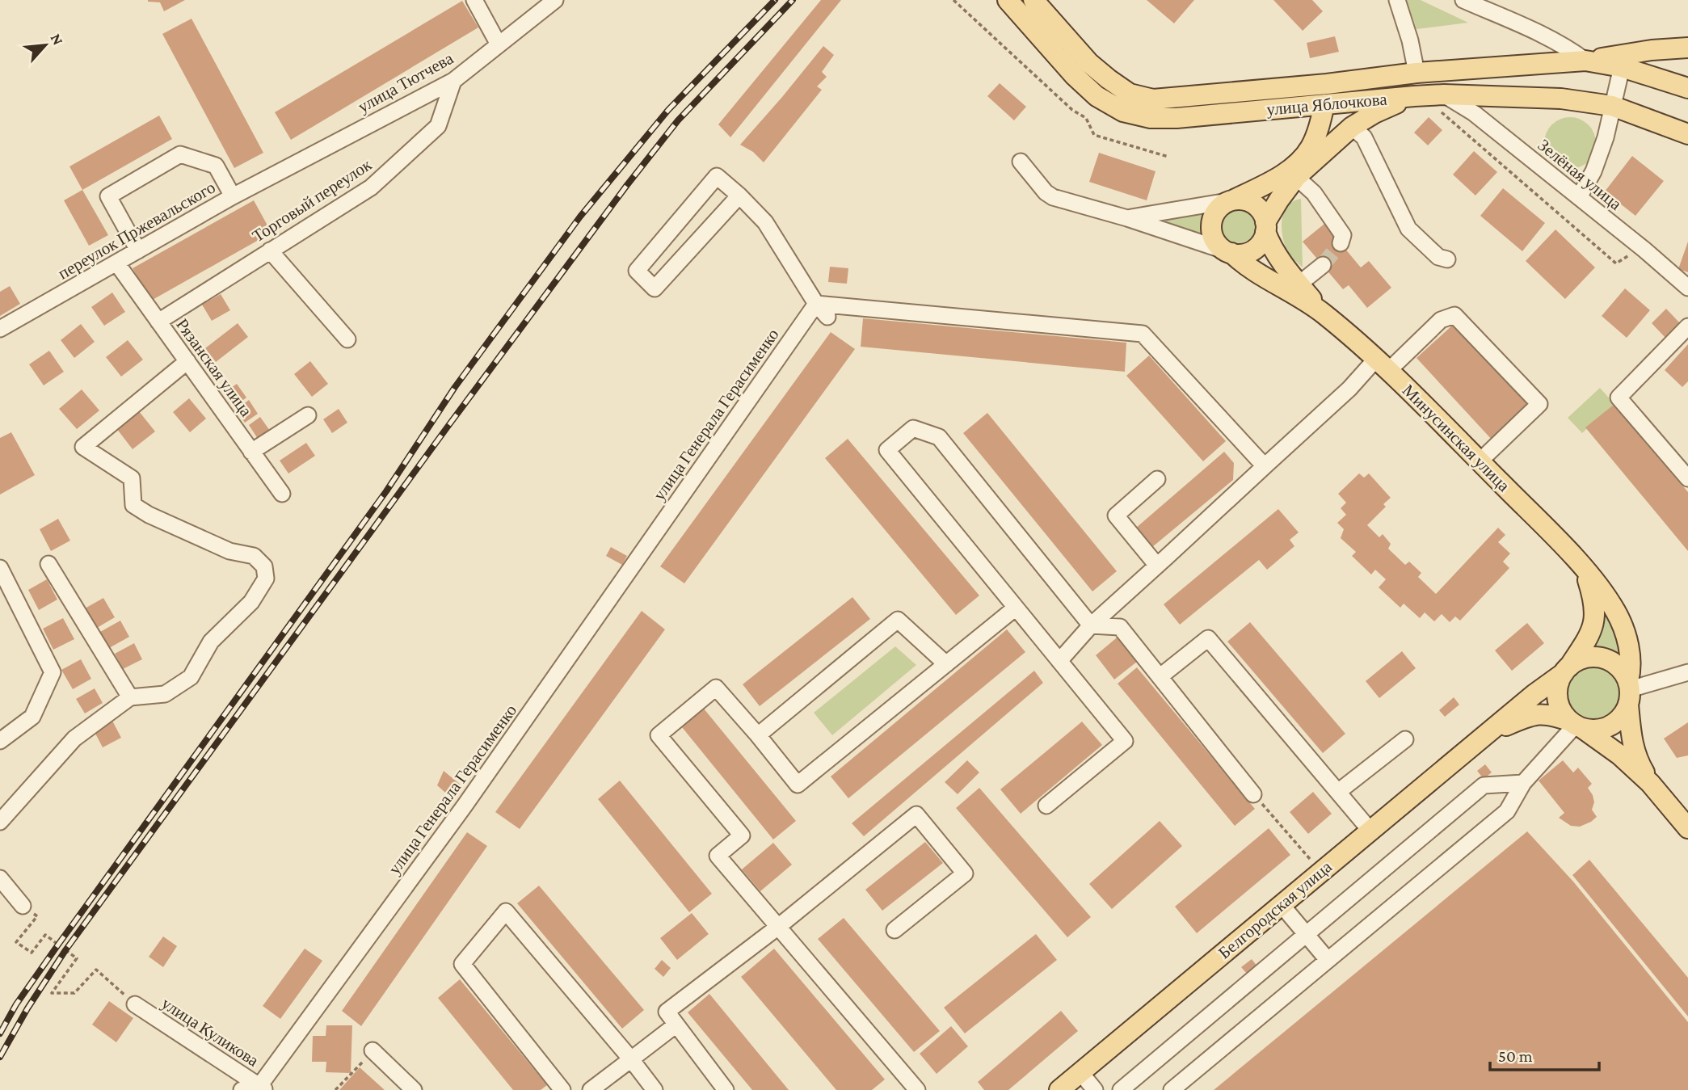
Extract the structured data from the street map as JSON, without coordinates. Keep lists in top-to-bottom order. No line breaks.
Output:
{"streets":{"main road":["улица Яблочкова","Минусинская улица","Белгородская улица"],"street":["улица Тютчева","Зелёная улица","Торговый переулок","переулок Пржевальского","Рязанская улица","улица Генерала Герасименко","улица Куликова"]},"crossings":[["улица Тютчева","Торговый переулок"],["улица Тютчева","переулок Пржевальского"],["улица Яблочкова","Зелёная улица"],["Торговый переулок","Рязанская улица"],["переулок Пржевальского","Рязанская улица"],["улица Генерала Герасименко","улица Куликова"],["Минусинская улица","Белгородская улица"]],"scale_bar":"50 m","north":"top right"}
